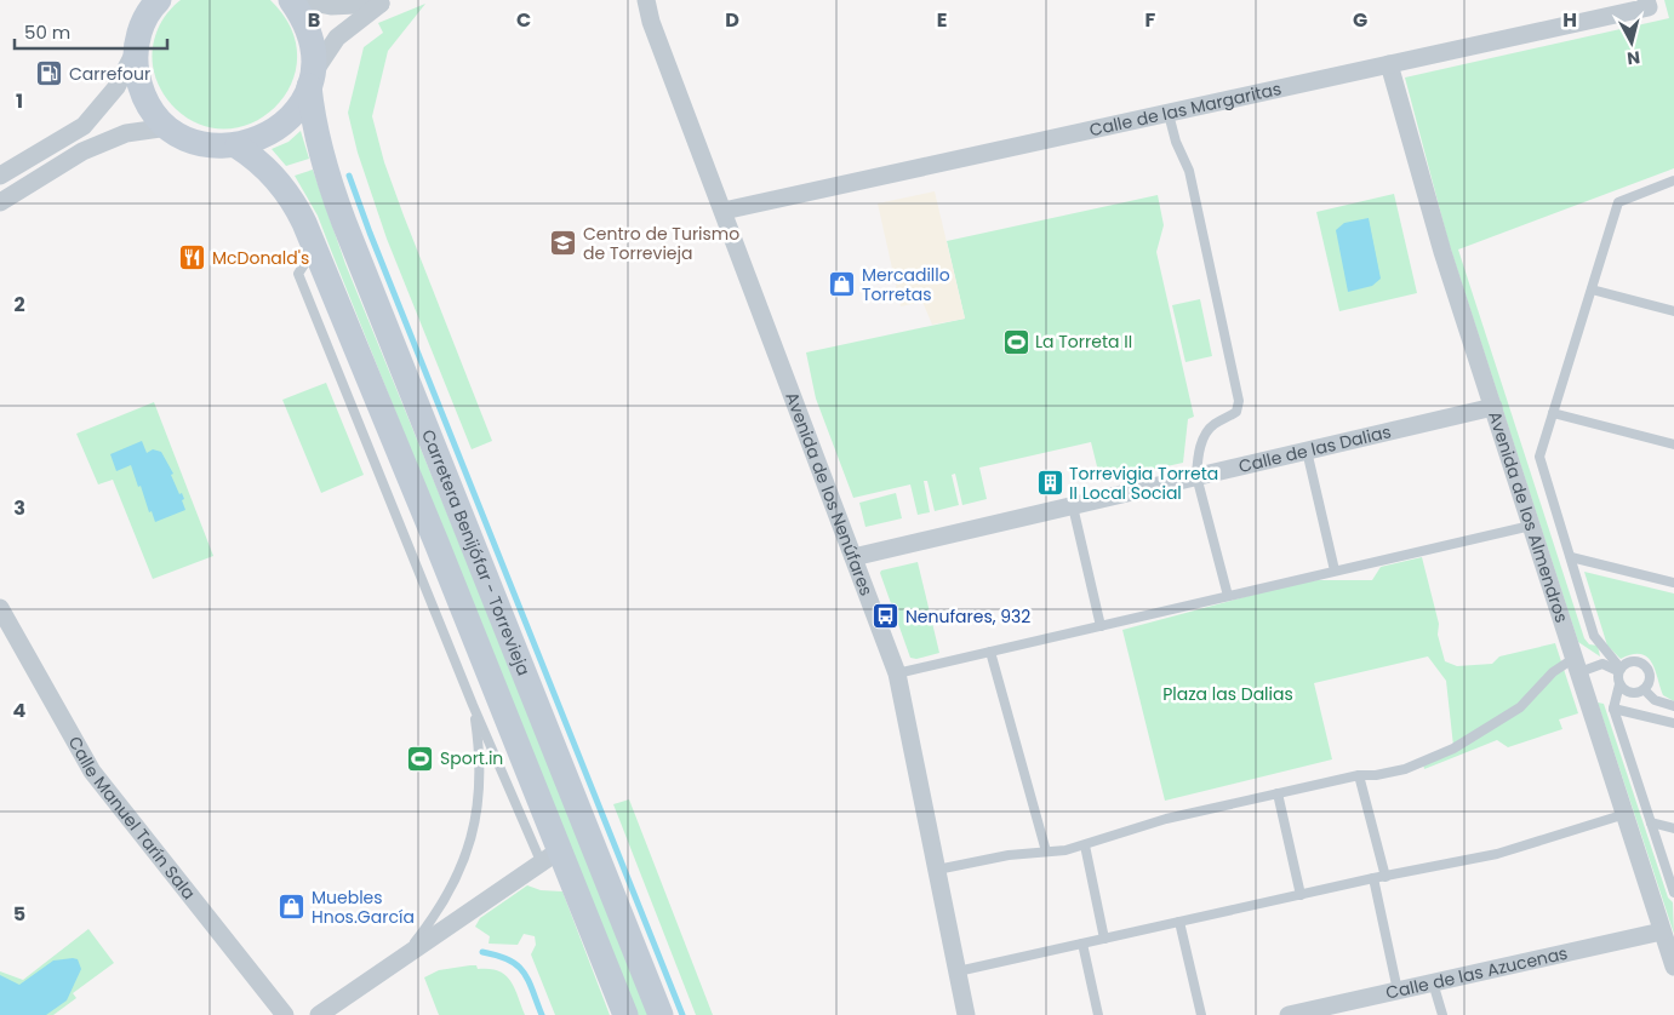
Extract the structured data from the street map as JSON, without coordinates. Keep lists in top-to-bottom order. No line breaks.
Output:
{"streets":{"main road":["Carretera Benijófar - Torrevieja"],"street":["Calle de las Margaritas","Calle de las Dalias","Avenida de los Nenúfares","Avenida de los Almendros","Calle Manuel Tarín Sala","Calle de las Azucenas"]},"crossings":[["Calle de las Margaritas","Avenida de los Nenúfares"],["Calle de las Margaritas","Avenida de los Almendros"],["Calle de las Dalias","Avenida de los Nenúfares"],["Calle de las Dalias","Avenida de los Almendros"],["Avenida de los Almendros","Calle de las Azucenas"]],"parks":["Plaza las Dalias"],"places":{"fuel station":["Carrefour"],"school or university":["Centro de Turismo de Torrevieja"],"restaurant":["McDonald's"],"shop":["Mercadillo Torretas","Muebles Hnos.García"],"sports":["La Torreta II","Sport.in"],"building":["Torrevigia Torreta II Local Social"],"bus stop":["Nenufares, 932"]},"scale_bar":"50 m","north":"bottom","grid":{"columns":["B","C","D","E","F","G","H"],"rows":["1","2","3","4","5"]}}
